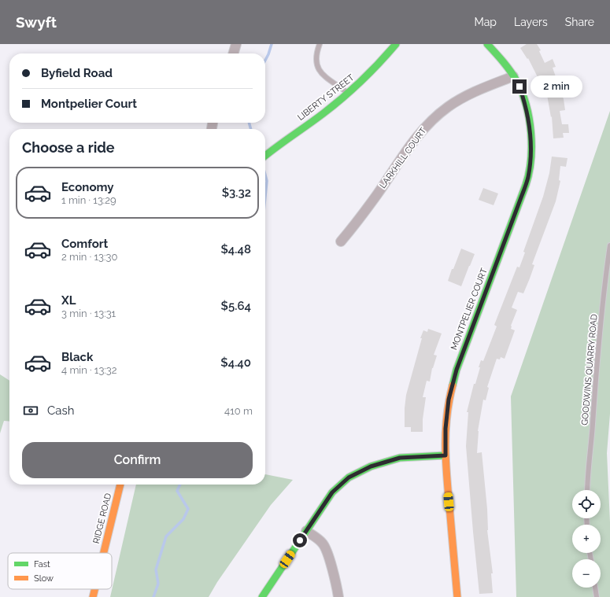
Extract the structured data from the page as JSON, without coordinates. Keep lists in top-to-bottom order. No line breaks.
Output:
{"streets":{"main road":["LIBERTY STREET","MONTPELIER COURT","RIDGE ROAD"],"street":["LARKHILL COURT"],"lane":["GOODWINS QUARRY ROAD"]},"crossings":[["LARKHILL COURT","MONTPELIER COURT"]],"legend":["Fast","Slow"],"page":{"header":"Swyft","nav":["Map","Layers","Share"],"banner":["Byfield Road","Montpelier Court"],"bubble":"2 min","heading":"Choose a ride","list":[{"name":"Economy","note":"1 min · 13:29","value":"$3.32"},{"name":"Comfort","note":"2 min · 13:30","value":"$4.48"},{"name":"XL","note":"3 min · 13:31","value":"$5.64"},{"name":"Black","note":"4 min · 13:32","value":"$4.40"}],"pay":["Cash","410 m"],"buttons":"Confirm","map_buttons":["+","−"]}}
